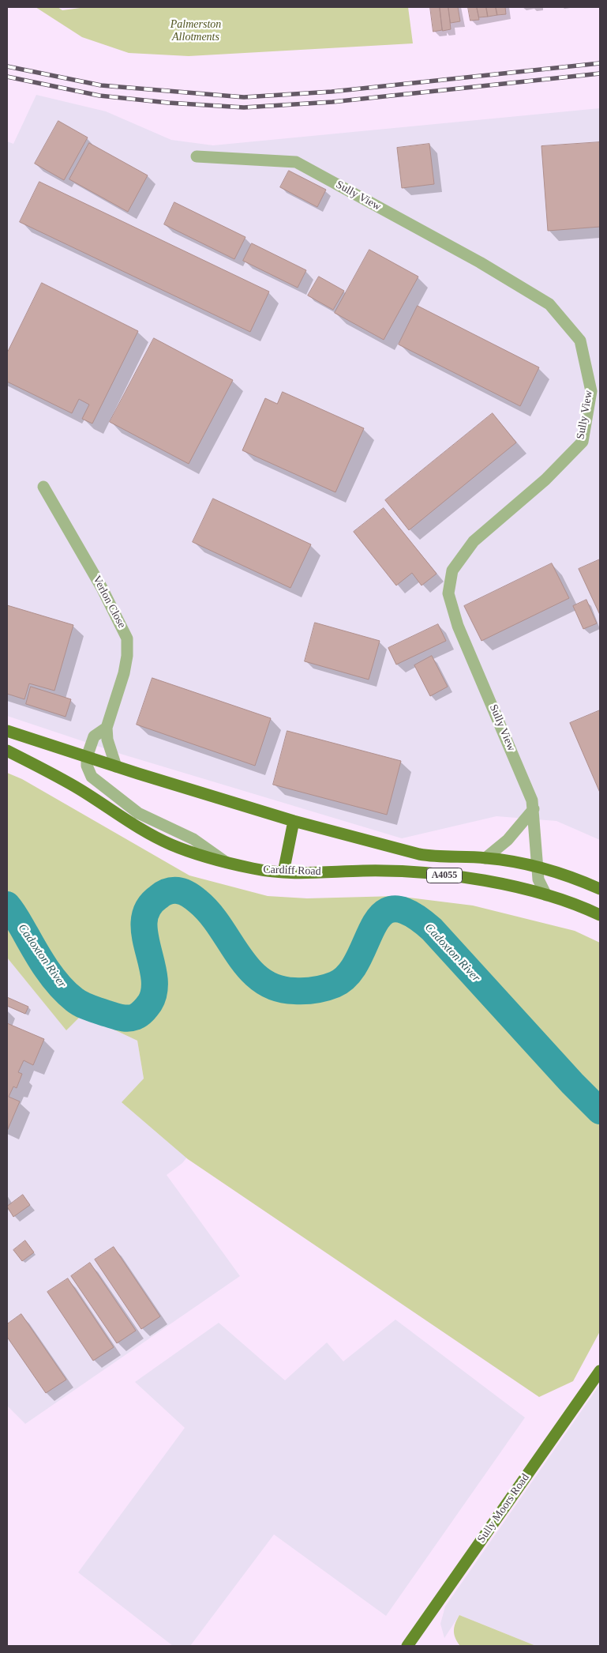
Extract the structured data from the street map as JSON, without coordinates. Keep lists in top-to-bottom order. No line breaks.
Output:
{"streets":{"main road":["Cardiff Road","A4055","Sully Moors Road"],"street":["Sully View","Verlon Close"]},"crossings":[["Sully View","Cardiff Road"],["Sully View","A4055"],["Verlon Close","A4055"]],"water":["Cadoxton River"],"parks":["Palmerston Allotments"]}
